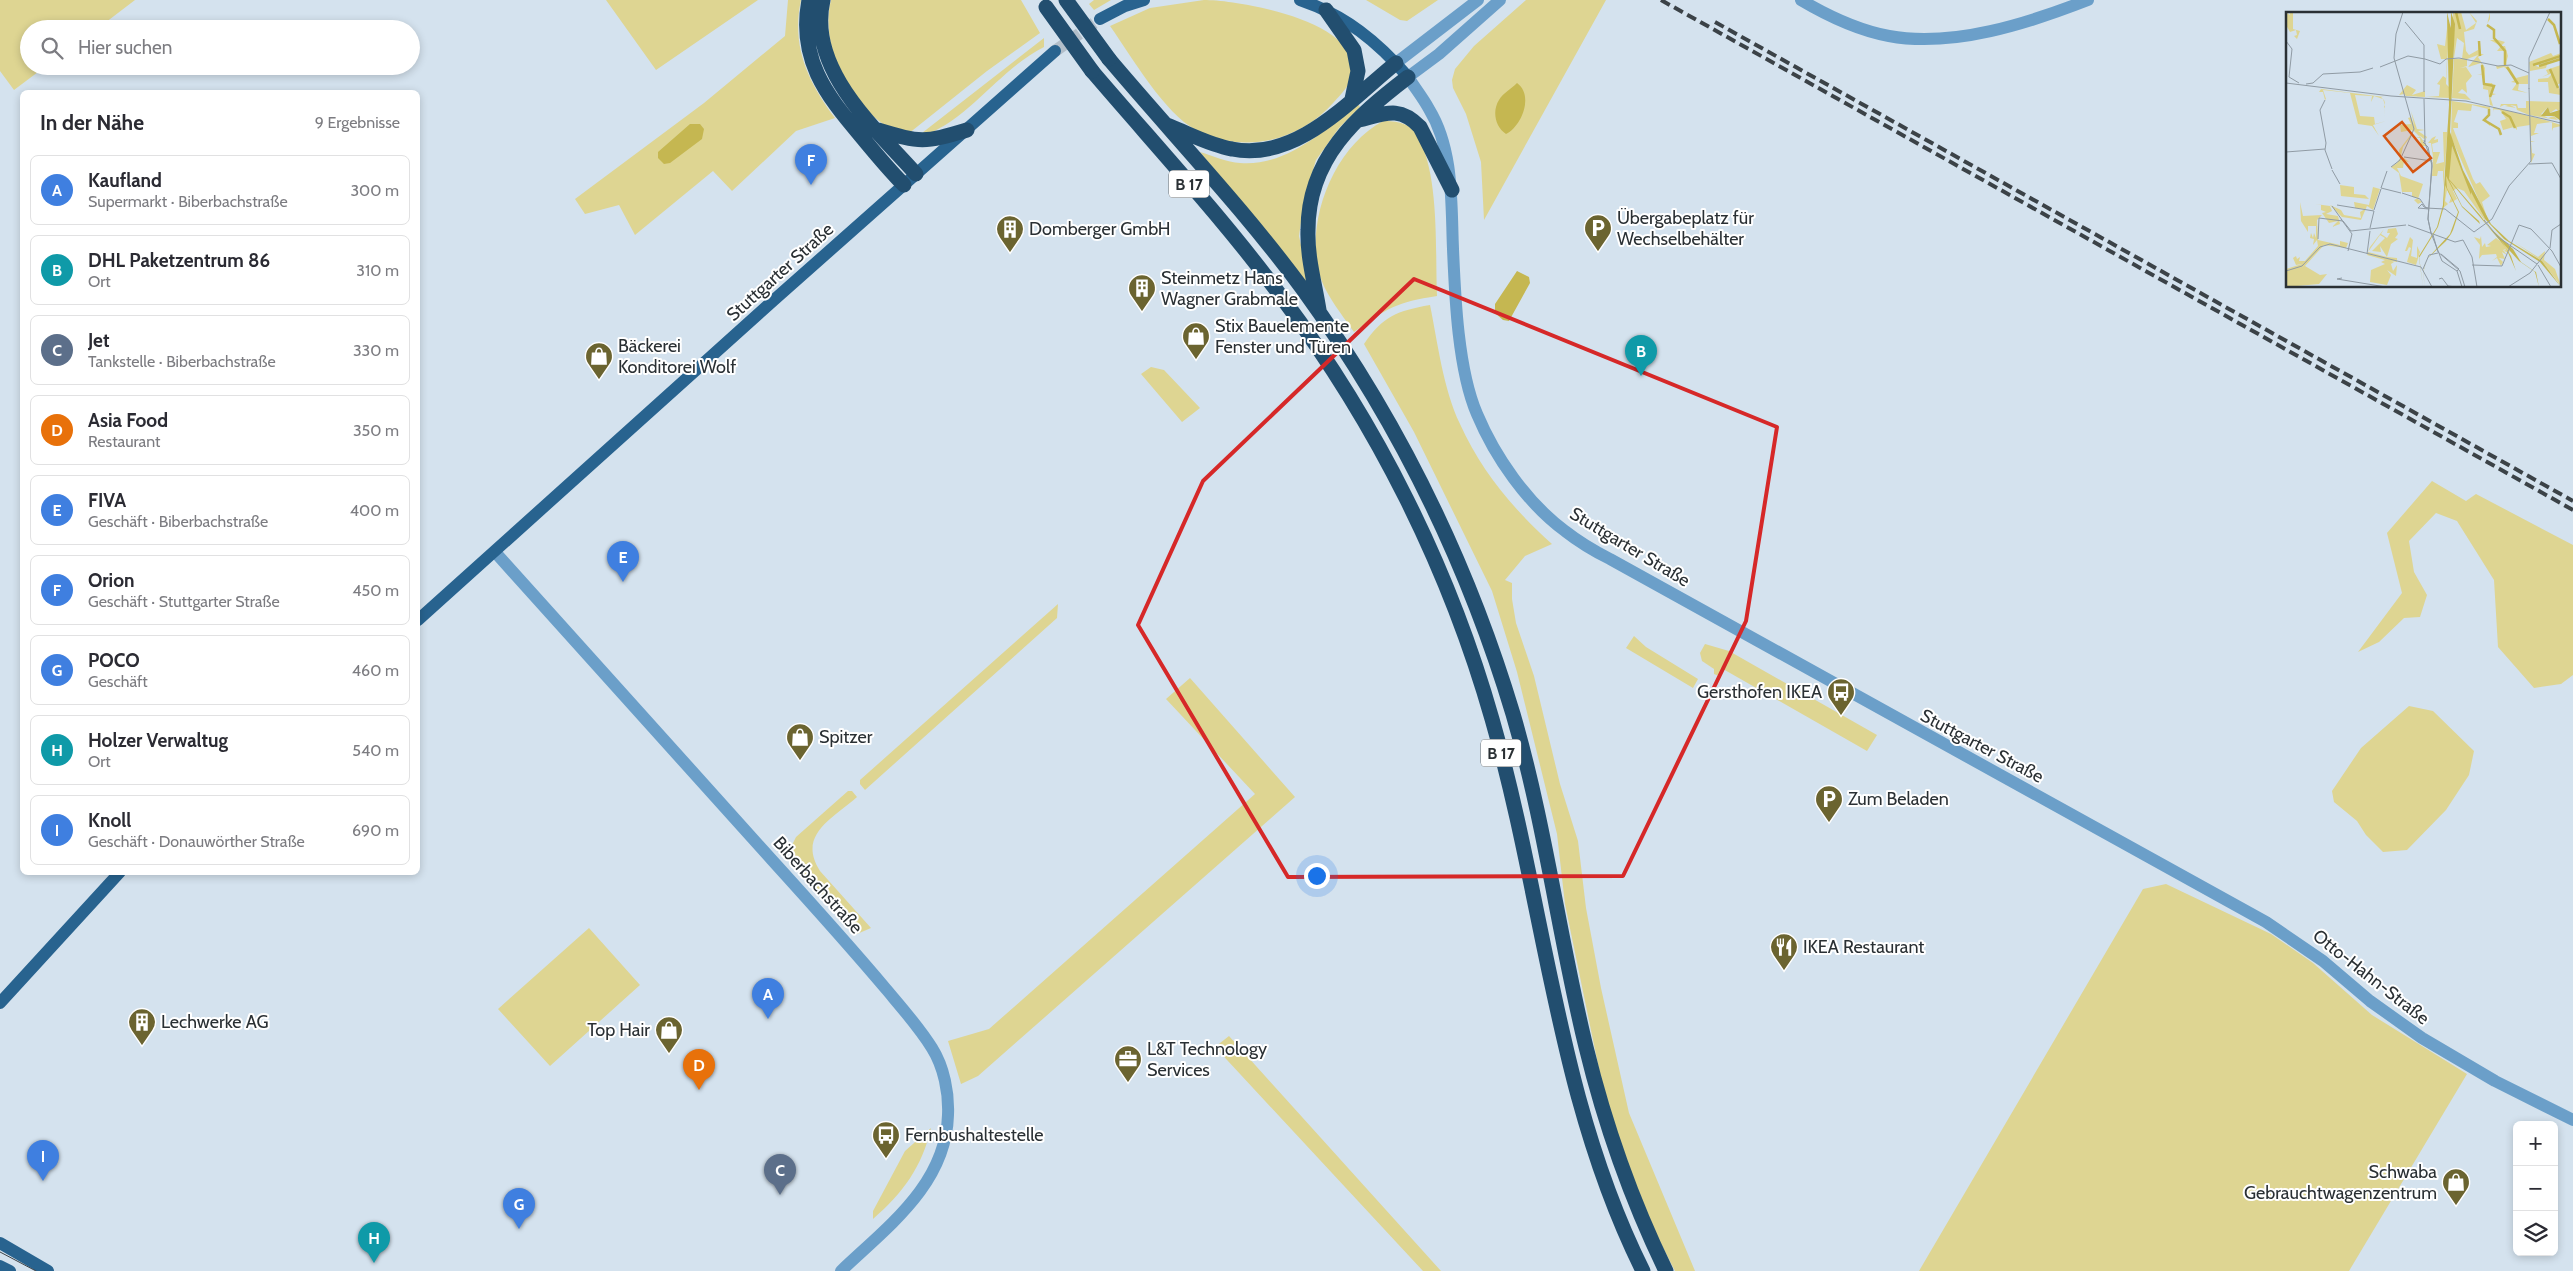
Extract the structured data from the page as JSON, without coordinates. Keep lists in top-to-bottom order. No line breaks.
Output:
{"streets":{"highway":["B 17"],"main road":["Stuttgarter Straße"],"street":["Biberbachstraße","Otto-Hahn-Straße"]},"crossings":[["Stuttgarter Straße","Biberbachstraße"],["Stuttgarter Straße","Otto-Hahn-Straße"]],"places":{"parking":["Übergabeplatz für Wechselbehälter","Zum Beladen"],"building":["Domberger GmbH","Steinmetz Hans Wagner Grabmale","Lechwerke AG"],"shop":["Stix Bauelemente Fenster und Türen","Bäckerei Konditorei Wolf","Spitzer","Top Hair","Schwaba Gebrauchtwagenzentrum"],"bus stop":["Gersthofen IKEA","Fernbushaltestelle"],"restaurant":["IKEA Restaurant"],"office":["L&T Technology Services"]},"page":{"search":"Hier suchen","heading":["In der Nähe","9 Ergebnisse"],"pins":["F","B","E","A","D","I","C","G","H"],"list":[{"mark":"A","name":"Kaufland","note":"Supermarkt · Biberbachstraße","value":"300 m"},{"mark":"B","name":"DHL Paketzentrum 86","note":"Ort","value":"310 m"},{"mark":"C","name":"Jet","note":"Tankstelle · Biberbachstraße","value":"330 m"},{"mark":"D","name":"Asia Food","note":"Restaurant","value":"350 m"},{"mark":"E","name":"FIVA","note":"Geschäft · Biberbachstraße","value":"400 m"},{"mark":"F","name":"Orion","note":"Geschäft · Stuttgarter Straße","value":"450 m"},{"mark":"G","name":"POCO","note":"Geschäft","value":"460 m"},{"mark":"H","name":"Holzer Verwaltug","note":"Ort","value":"540 m"},{"mark":"I","name":"Knoll","note":"Geschäft · Donauwörther Straße","value":"690 m"}],"map_buttons":["+","−"]}}
